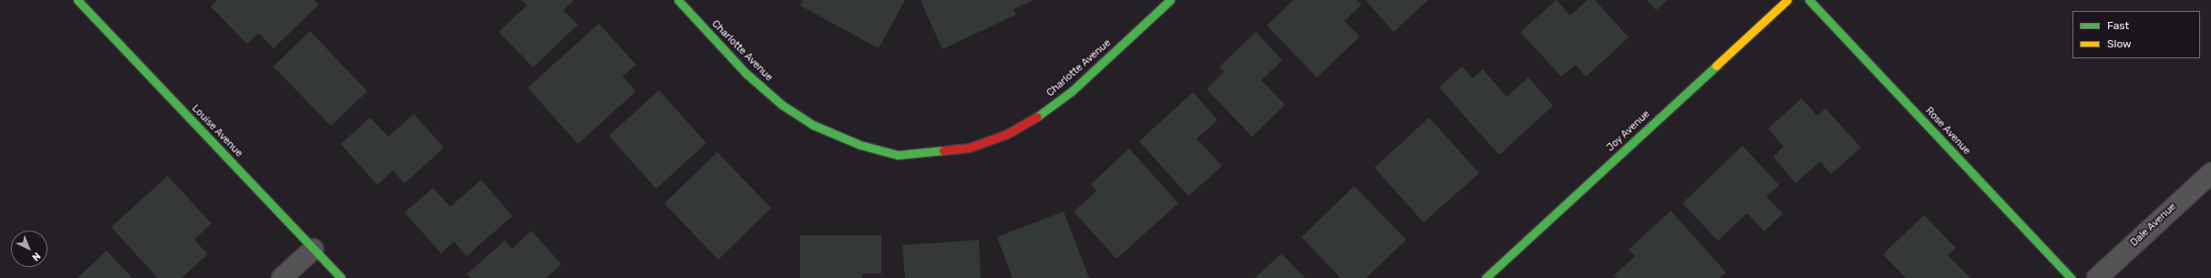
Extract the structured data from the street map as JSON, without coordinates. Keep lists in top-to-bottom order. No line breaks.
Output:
{"streets":{"street":["Charlotte Avenue","Louise Avenue","Joy Avenue","Rose Avenue","Dale Avenue"]},"legend":["Fast","Slow"],"north":"bottom right"}
